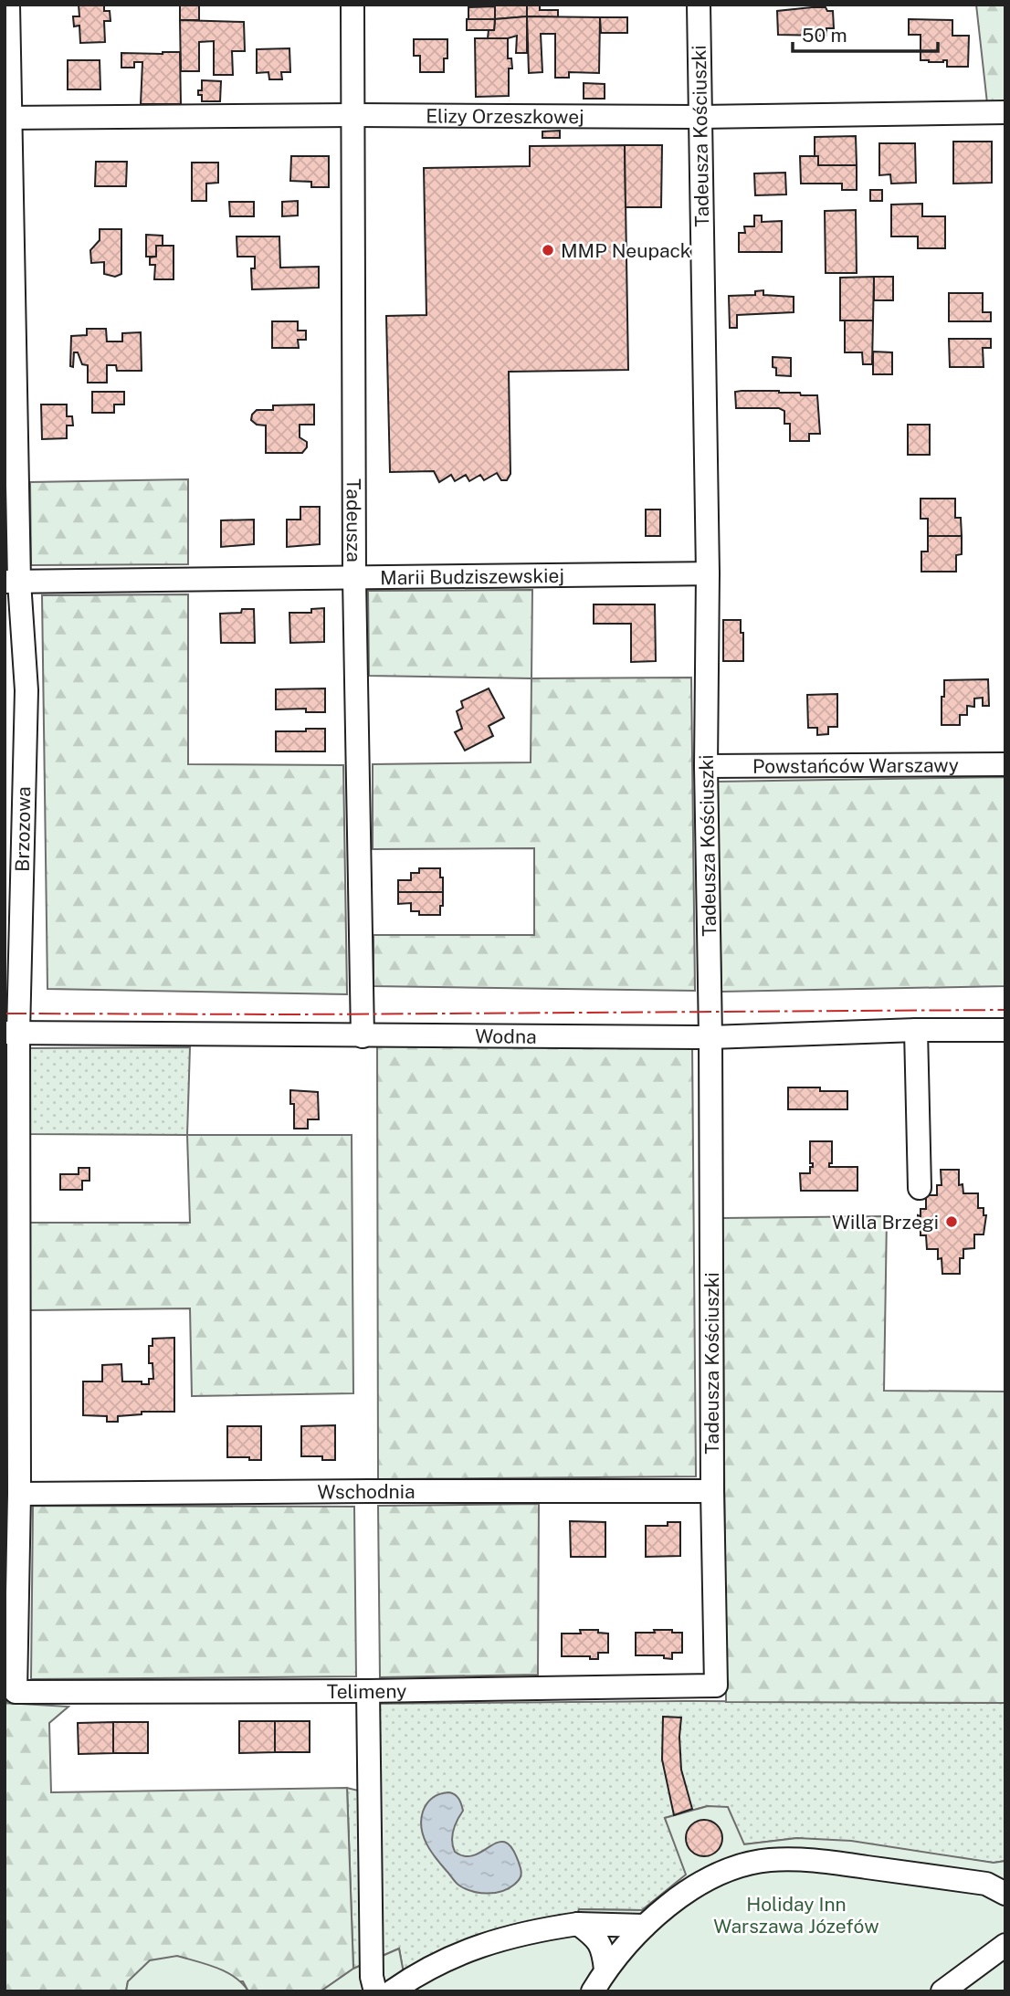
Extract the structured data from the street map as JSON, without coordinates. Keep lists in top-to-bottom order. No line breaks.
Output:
{"streets":{"street":["Elizy Orzeszkowej","Tadeusza Kościuszki","Tadeusza","Marii Budziszewskiej","Powstańców Warszawy","Brzozowa","Wodna","Wschodnia","Telimeny"]},"crossings":[["Elizy Orzeszkowej","Tadeusza Kościuszki"],["Elizy Orzeszkowej","Tadeusza"],["Elizy Orzeszkowej","Brzozowa"],["Tadeusza Kościuszki","Marii Budziszewskiej"],["Tadeusza Kościuszki","Powstańców Warszawy"],["Tadeusza Kościuszki","Wodna"],["Tadeusza Kościuszki","Wschodnia"],["Tadeusza Kościuszki","Telimeny"],["Tadeusza","Marii Budziszewskiej"],["Tadeusza","Wodna"],["Marii Budziszewskiej","Brzozowa"],["Brzozowa","Wodna"],["Brzozowa","Wschodnia"],["Brzozowa","Telimeny"]],"parks":["Holiday Inn Warszawa Józefów"],"places":["MMP Neupack","Willa Brzegi"],"scale_bar":"50 m"}
